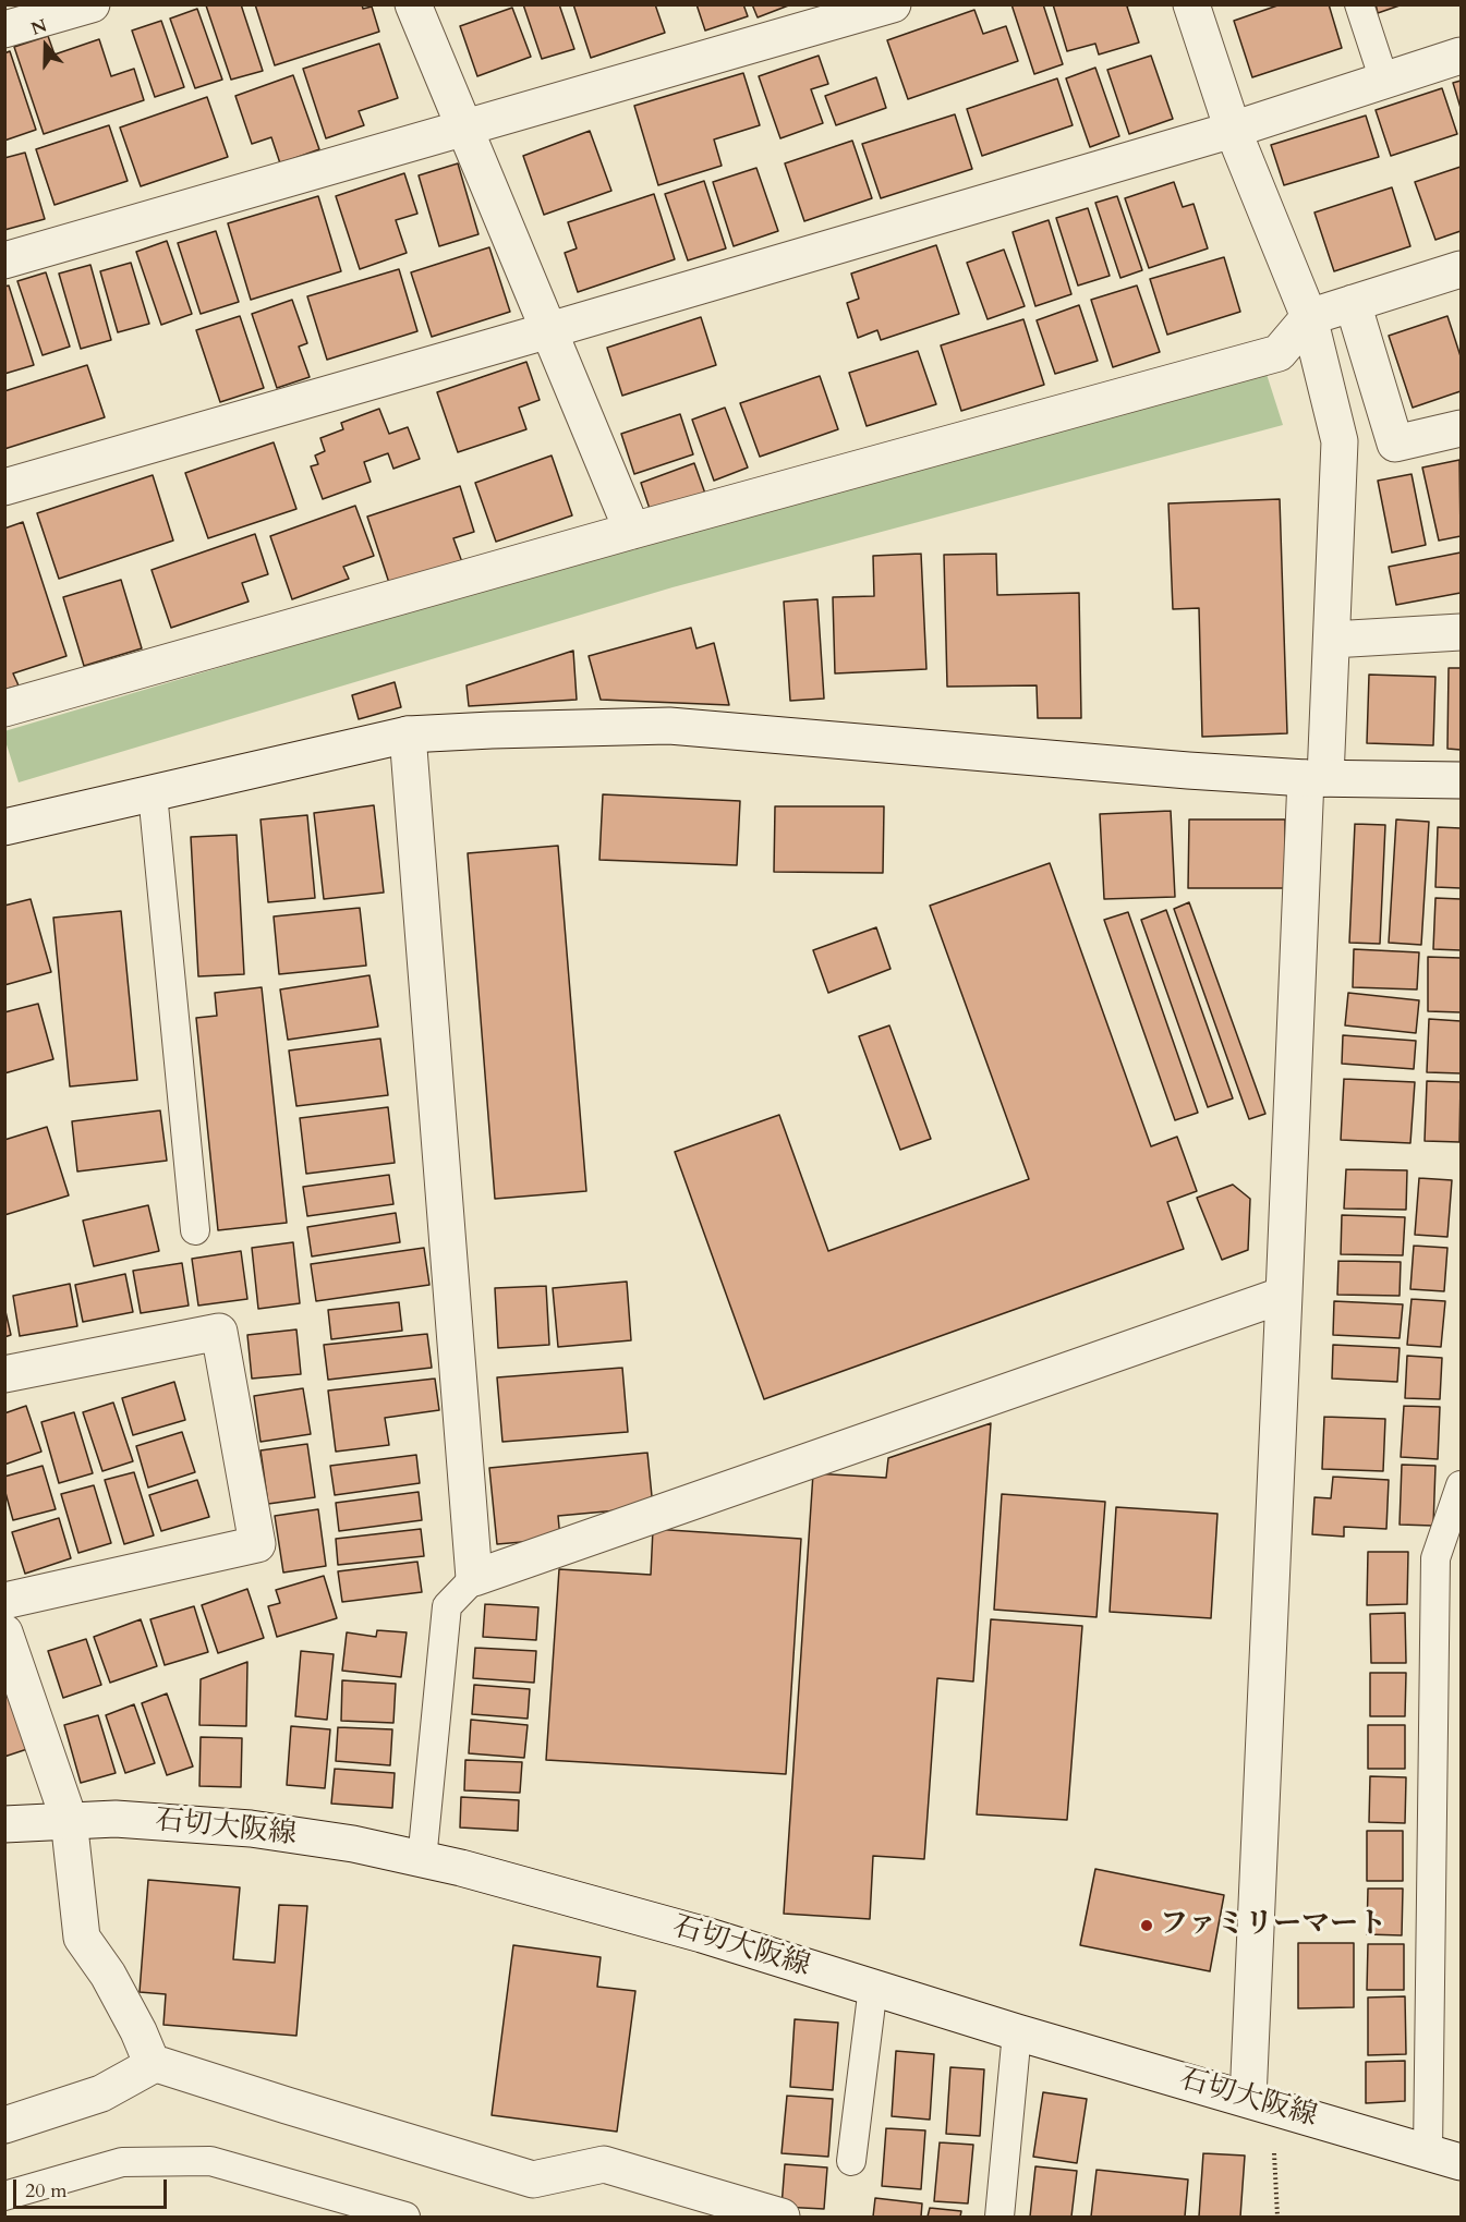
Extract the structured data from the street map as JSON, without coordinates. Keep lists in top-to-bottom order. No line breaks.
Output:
{"streets":{"street":["石切大阪線"]},"places":["ファミリーマート"],"scale_bar":"20 m","north":"top"}
